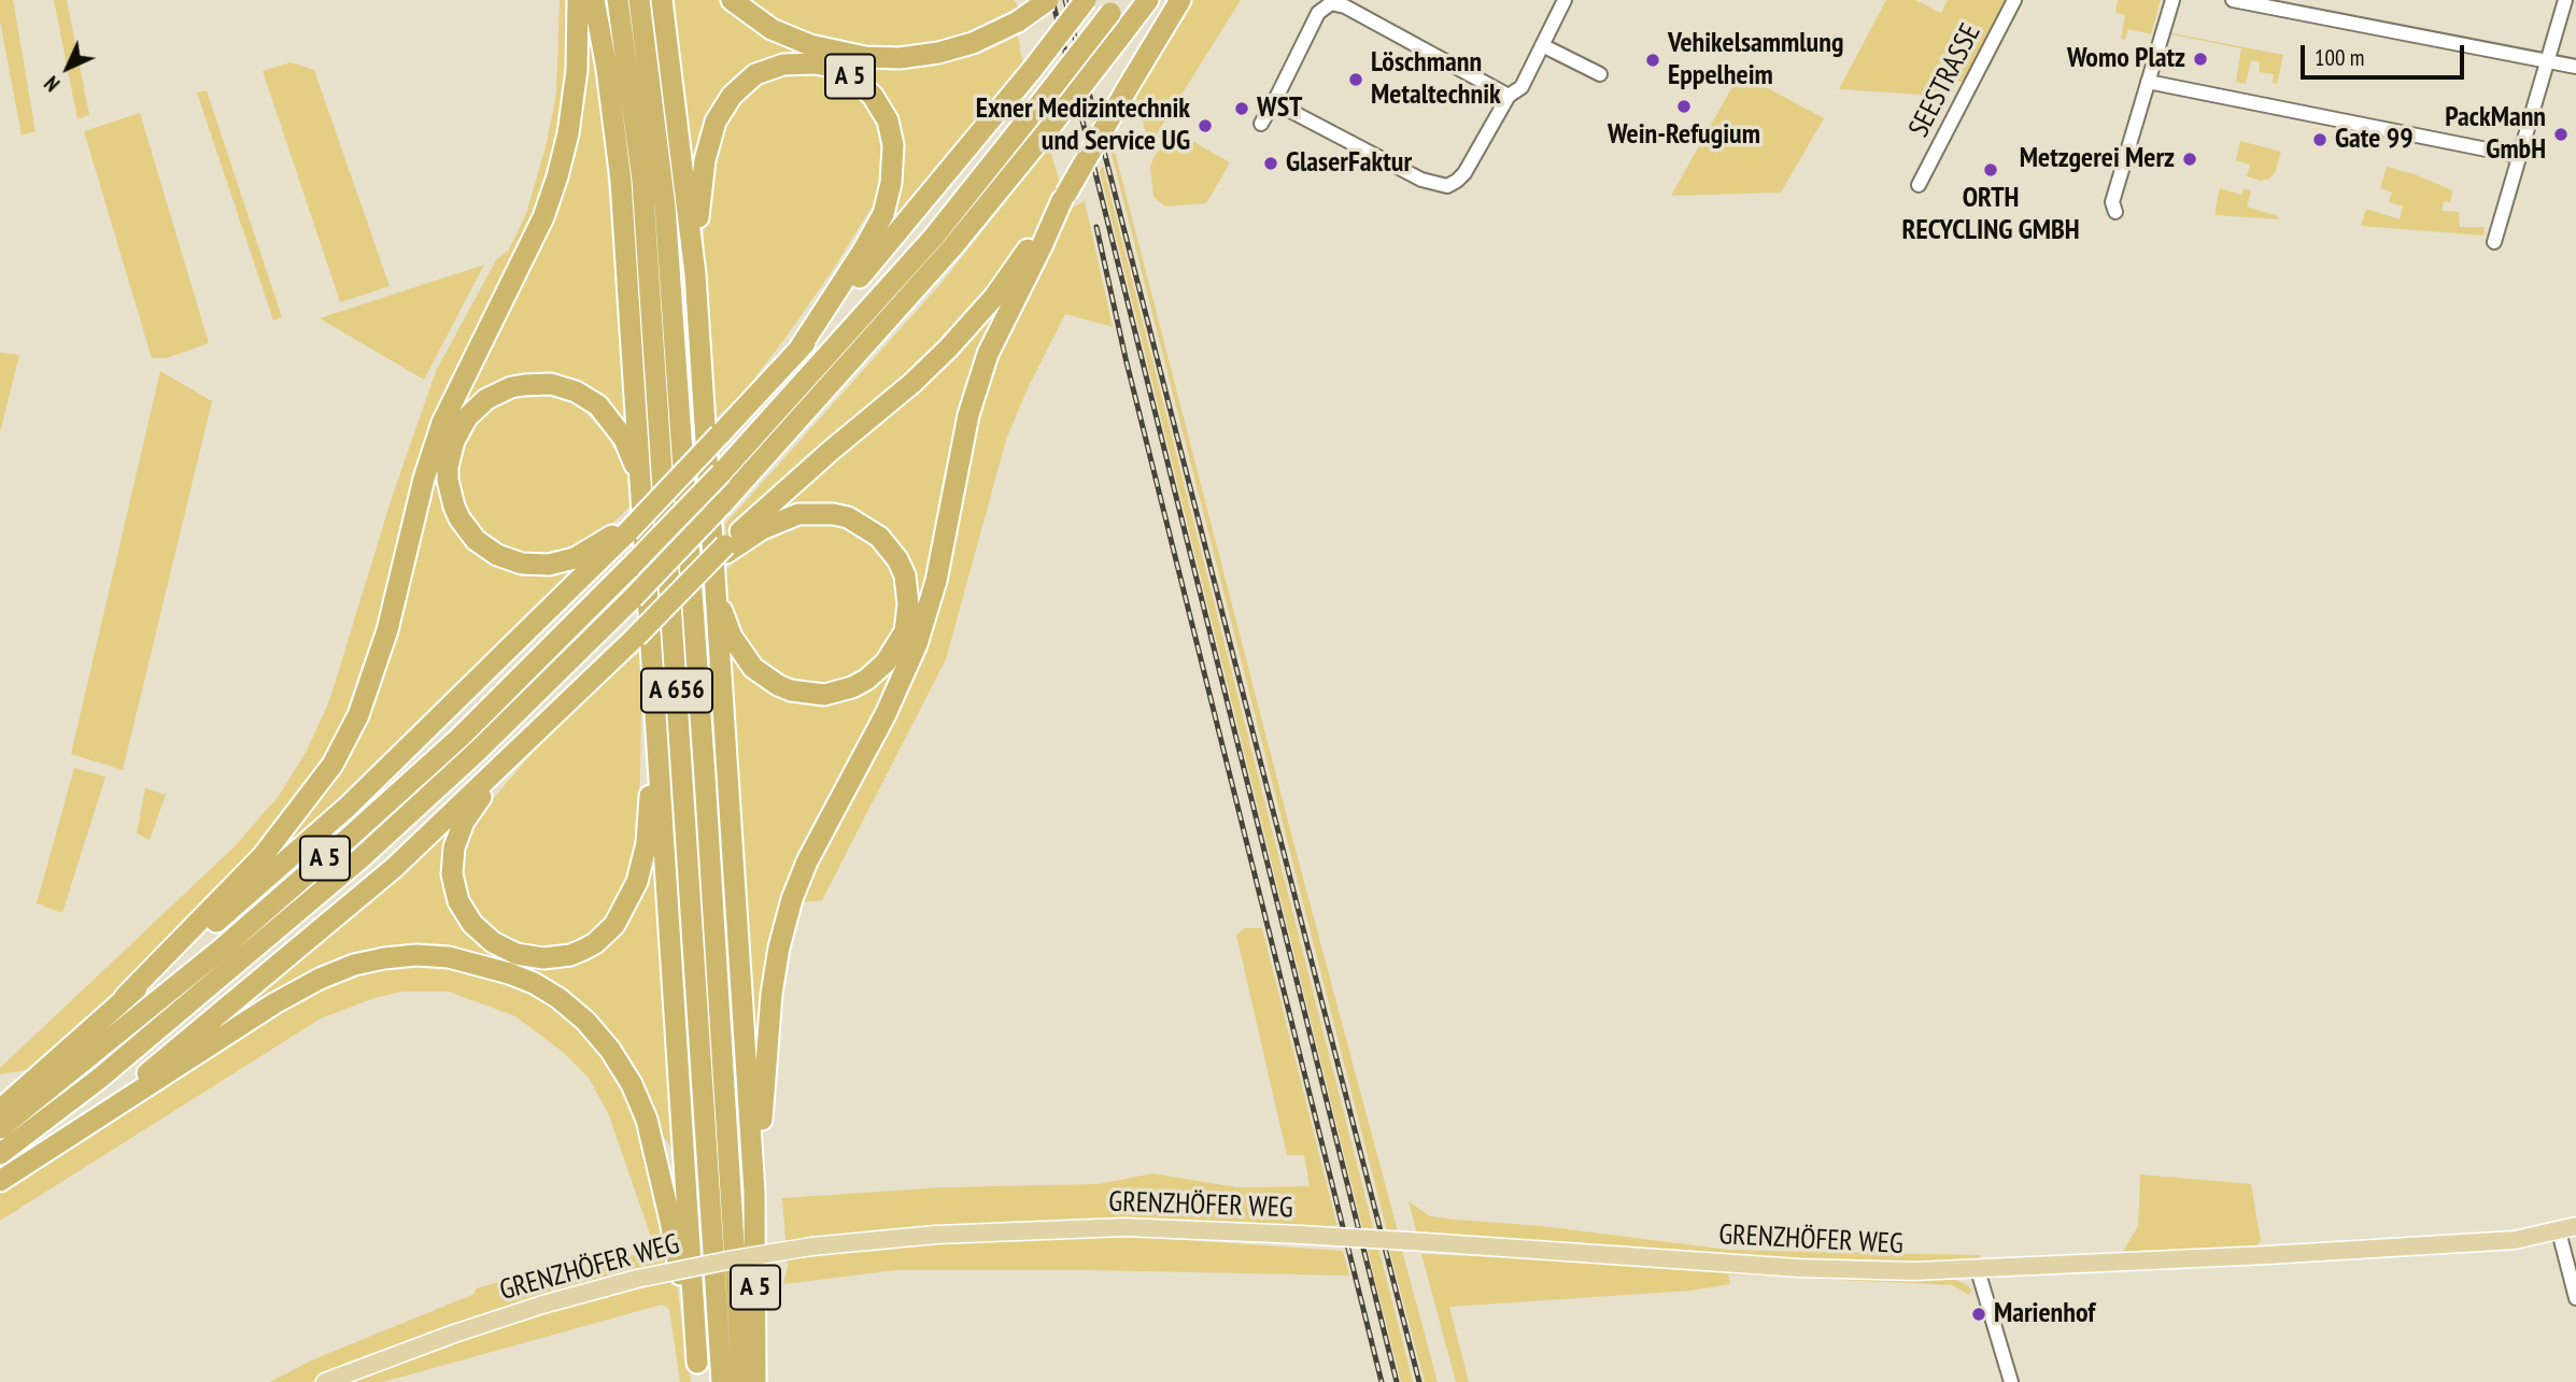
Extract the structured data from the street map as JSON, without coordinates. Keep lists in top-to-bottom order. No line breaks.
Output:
{"streets":{"highway":["A 5","A 656"],"main road":["GRENZHÖFER WEG"],"street":["SEESTRASSE"]},"crossings":[["A 5","A 656"]],"places":["Womo Platz","Vehikelsammlung Eppelheim","Löschmann Metaltechnik","Wein-Refugium","WST","Exner Medizintechnik und Service UG","PackMann GmbH","Gate 99","Metzgerei Merz","GlaserFaktur","ORTH RECYCLING GMBH","Marienhof"],"scale_bar":"100 m","north":"bottom left"}
